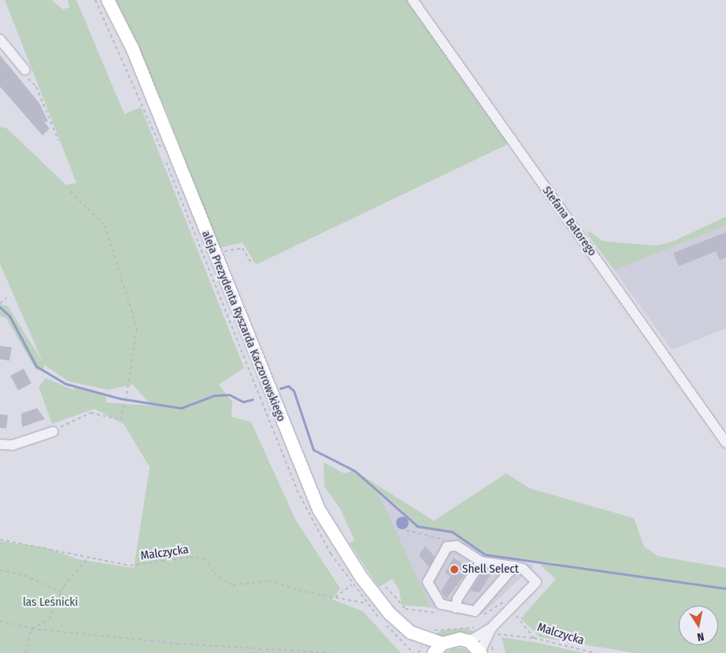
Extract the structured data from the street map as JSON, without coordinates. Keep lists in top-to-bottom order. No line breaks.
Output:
{"streets":{"main road":["aleja Prezydenta Ryszarda Kaczorowskiego"],"street":["Stefana Batorego"],"path":["Malczycka"]},"parks":["las Leśnicki"],"places":["Shell Select"],"north":"bottom"}
